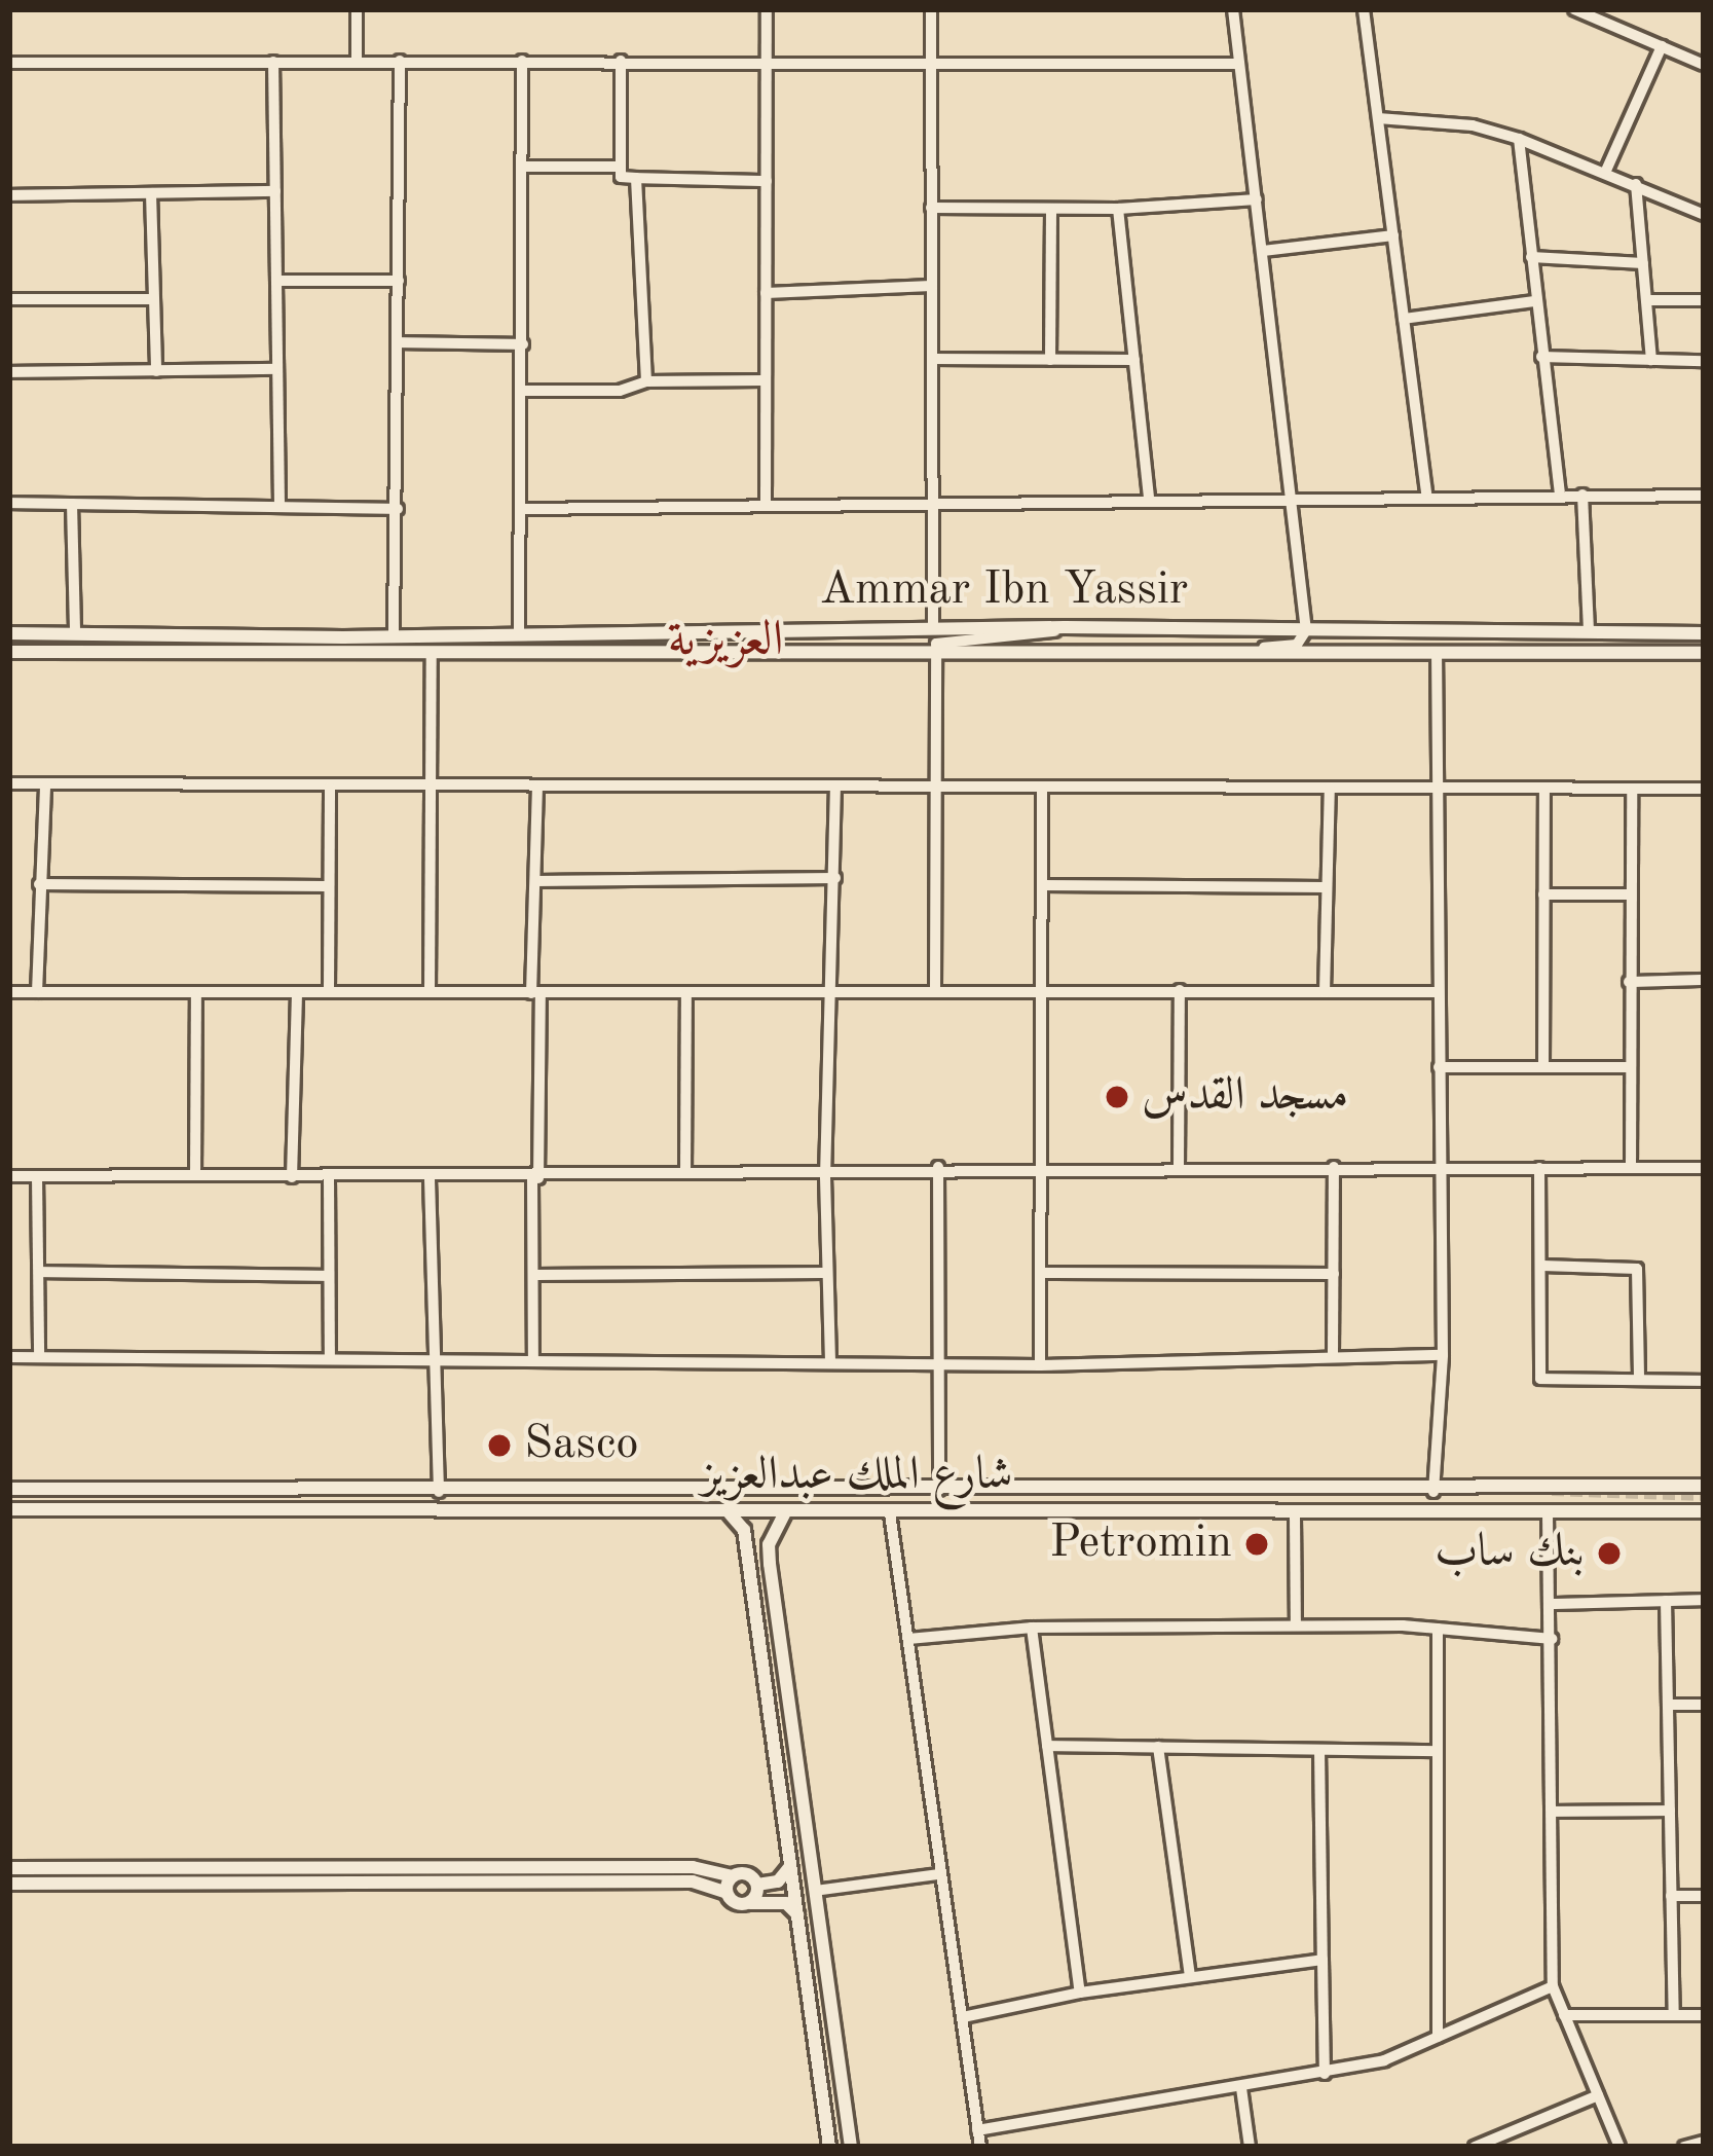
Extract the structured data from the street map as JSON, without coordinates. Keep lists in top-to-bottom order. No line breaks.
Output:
{"streets":{"street":["Ammar Ibn Yassir","شارع الملك عبدالعزيز"]},"districts":["العزيزية"],"places":["مسجد القدس","Sasco","Petromin","بنك ساب"]}
